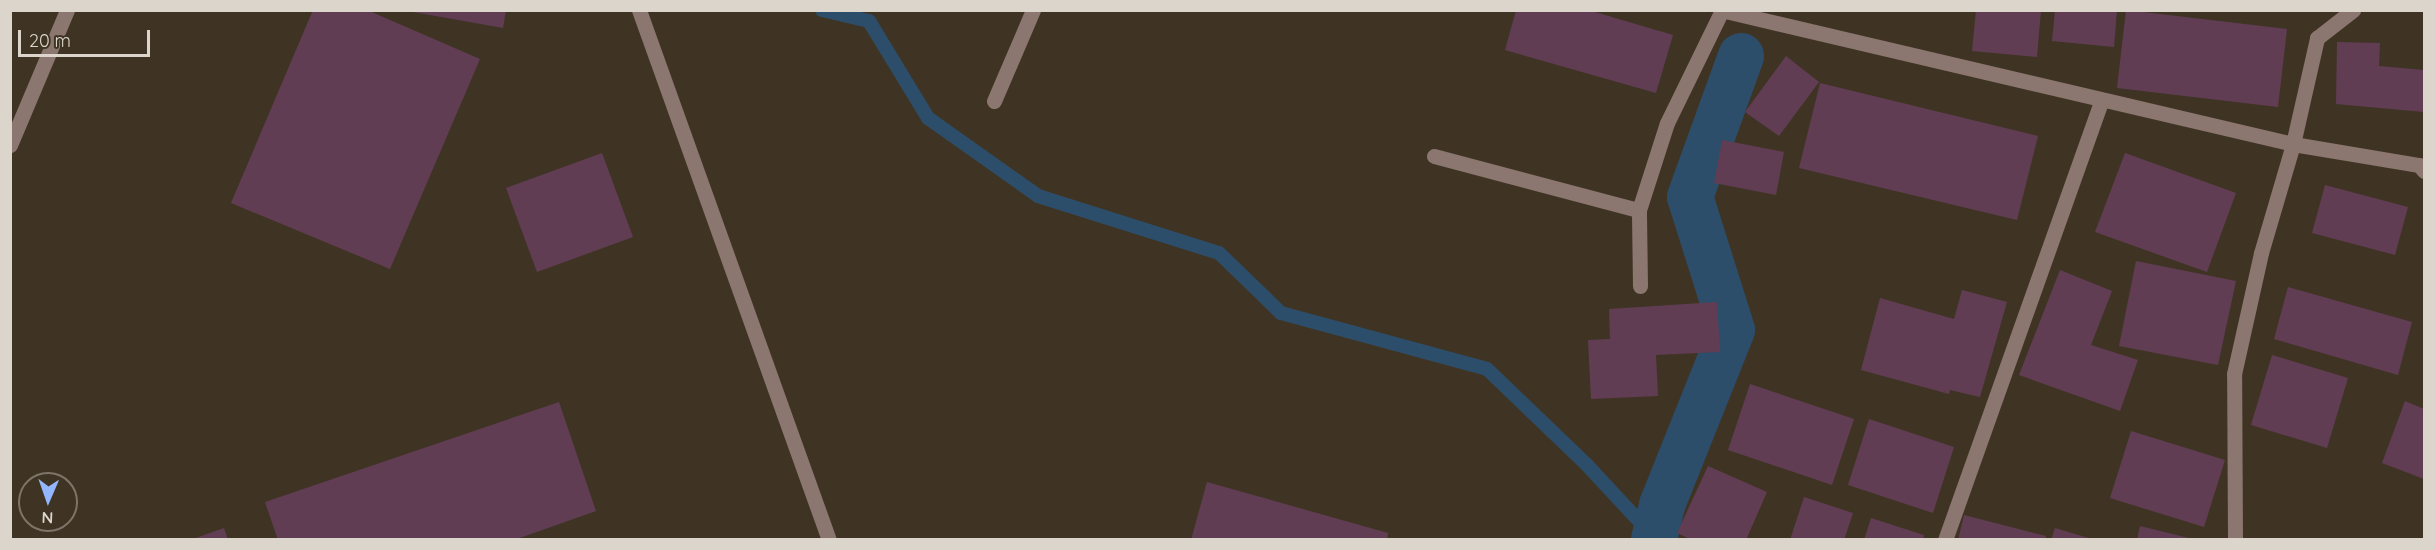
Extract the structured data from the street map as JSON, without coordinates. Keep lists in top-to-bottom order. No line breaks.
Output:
{"scale_bar":"20 m","north":"bottom"}
